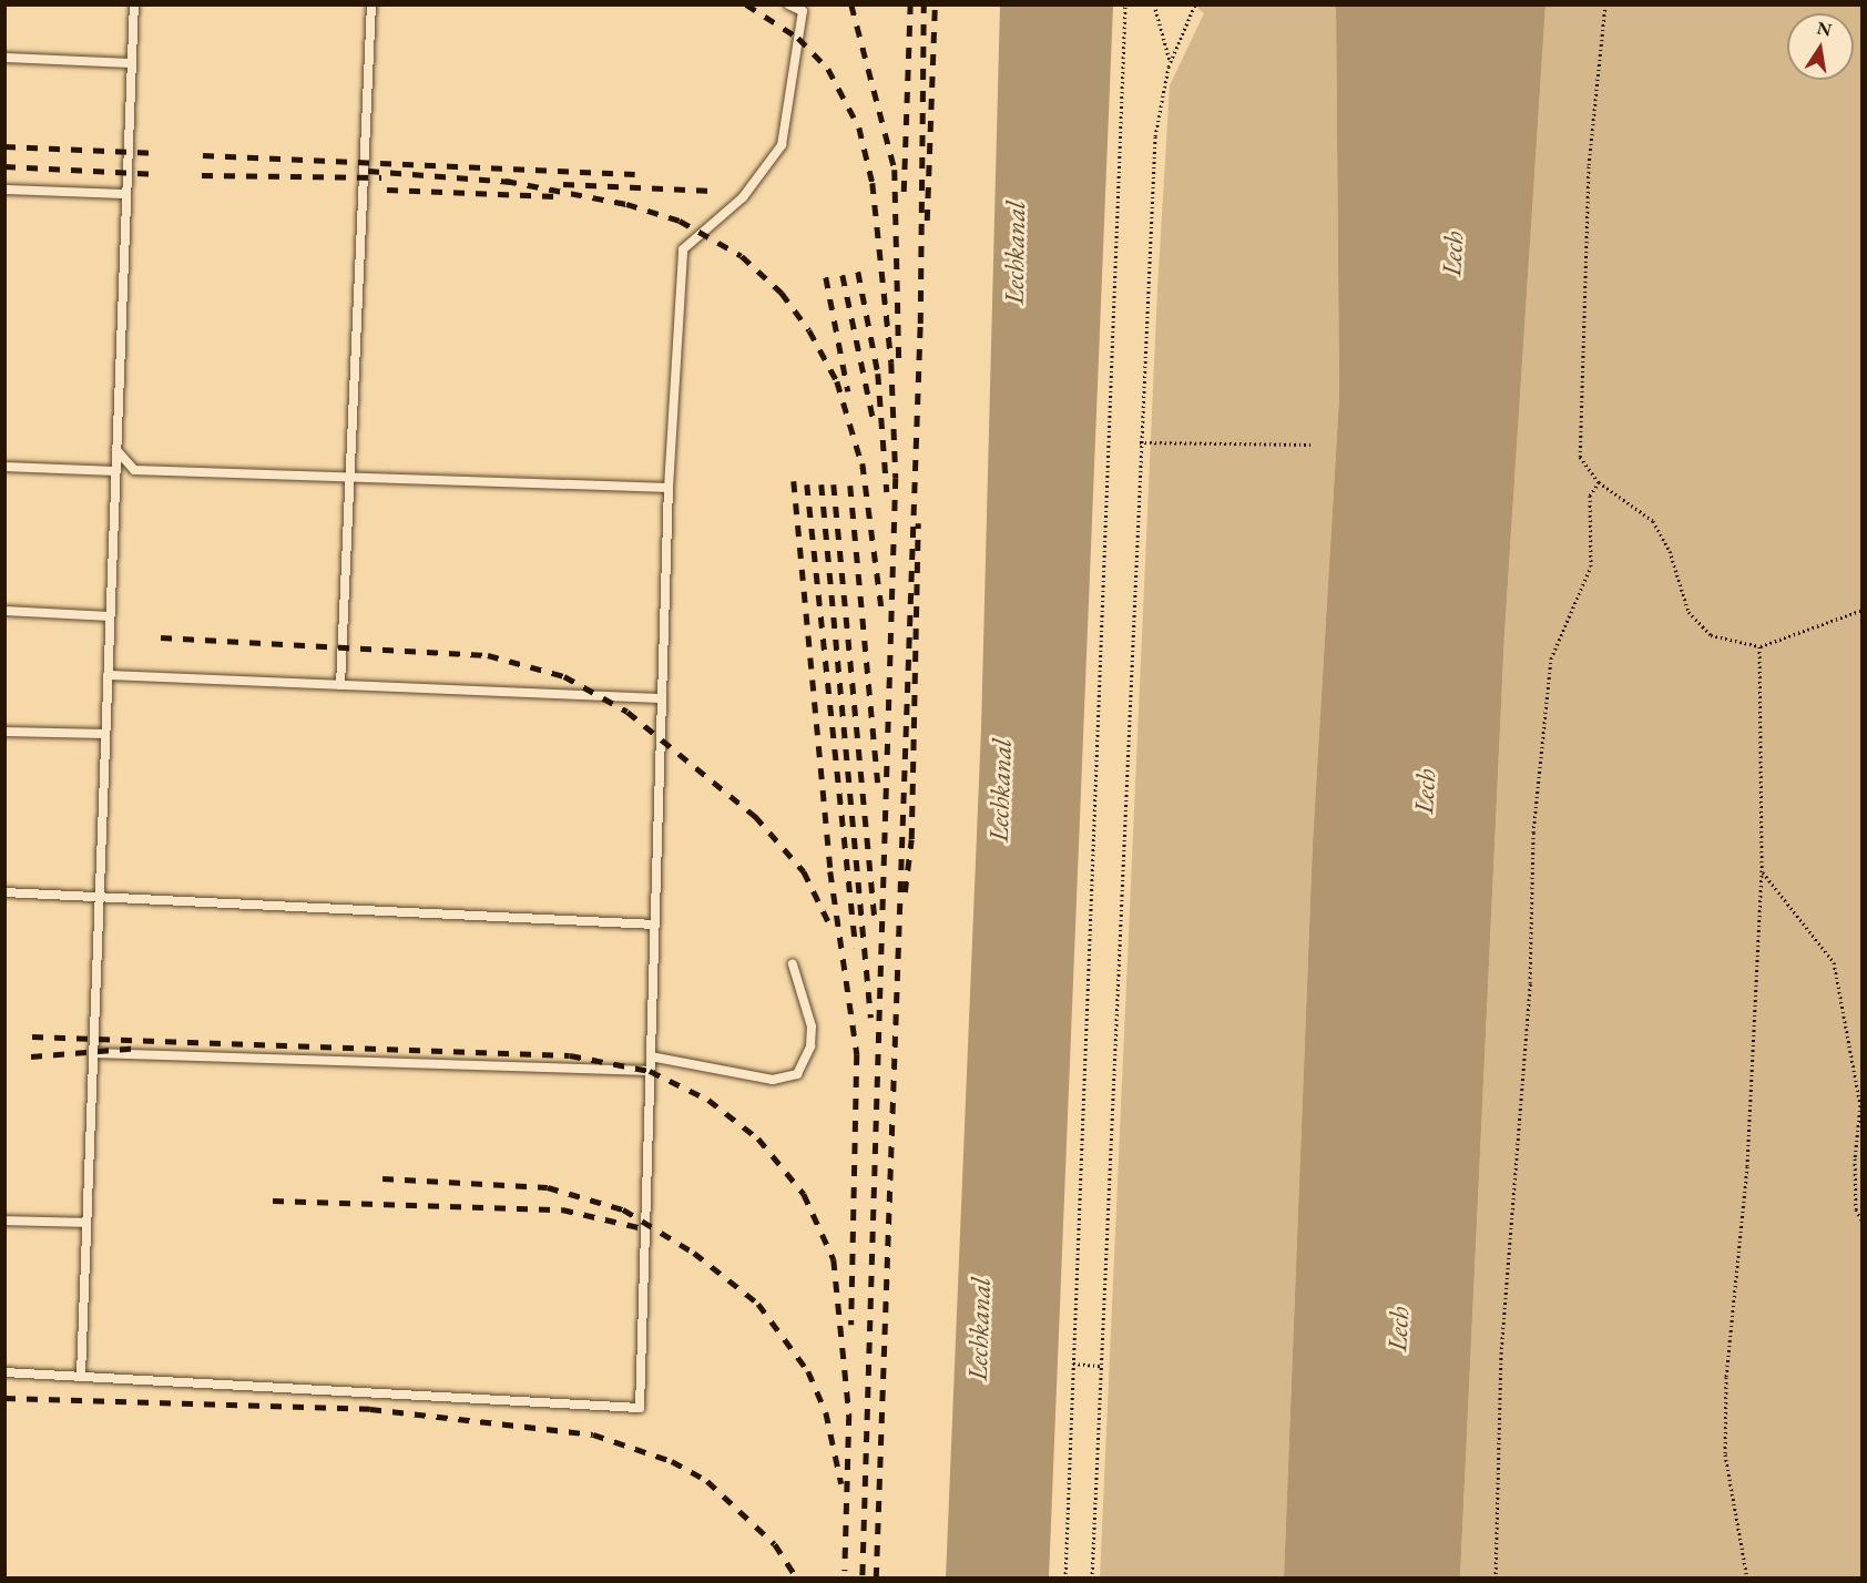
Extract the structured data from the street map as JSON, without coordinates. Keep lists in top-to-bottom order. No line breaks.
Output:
{"water":["Lechkanal","Lech"],"north":"top"}
